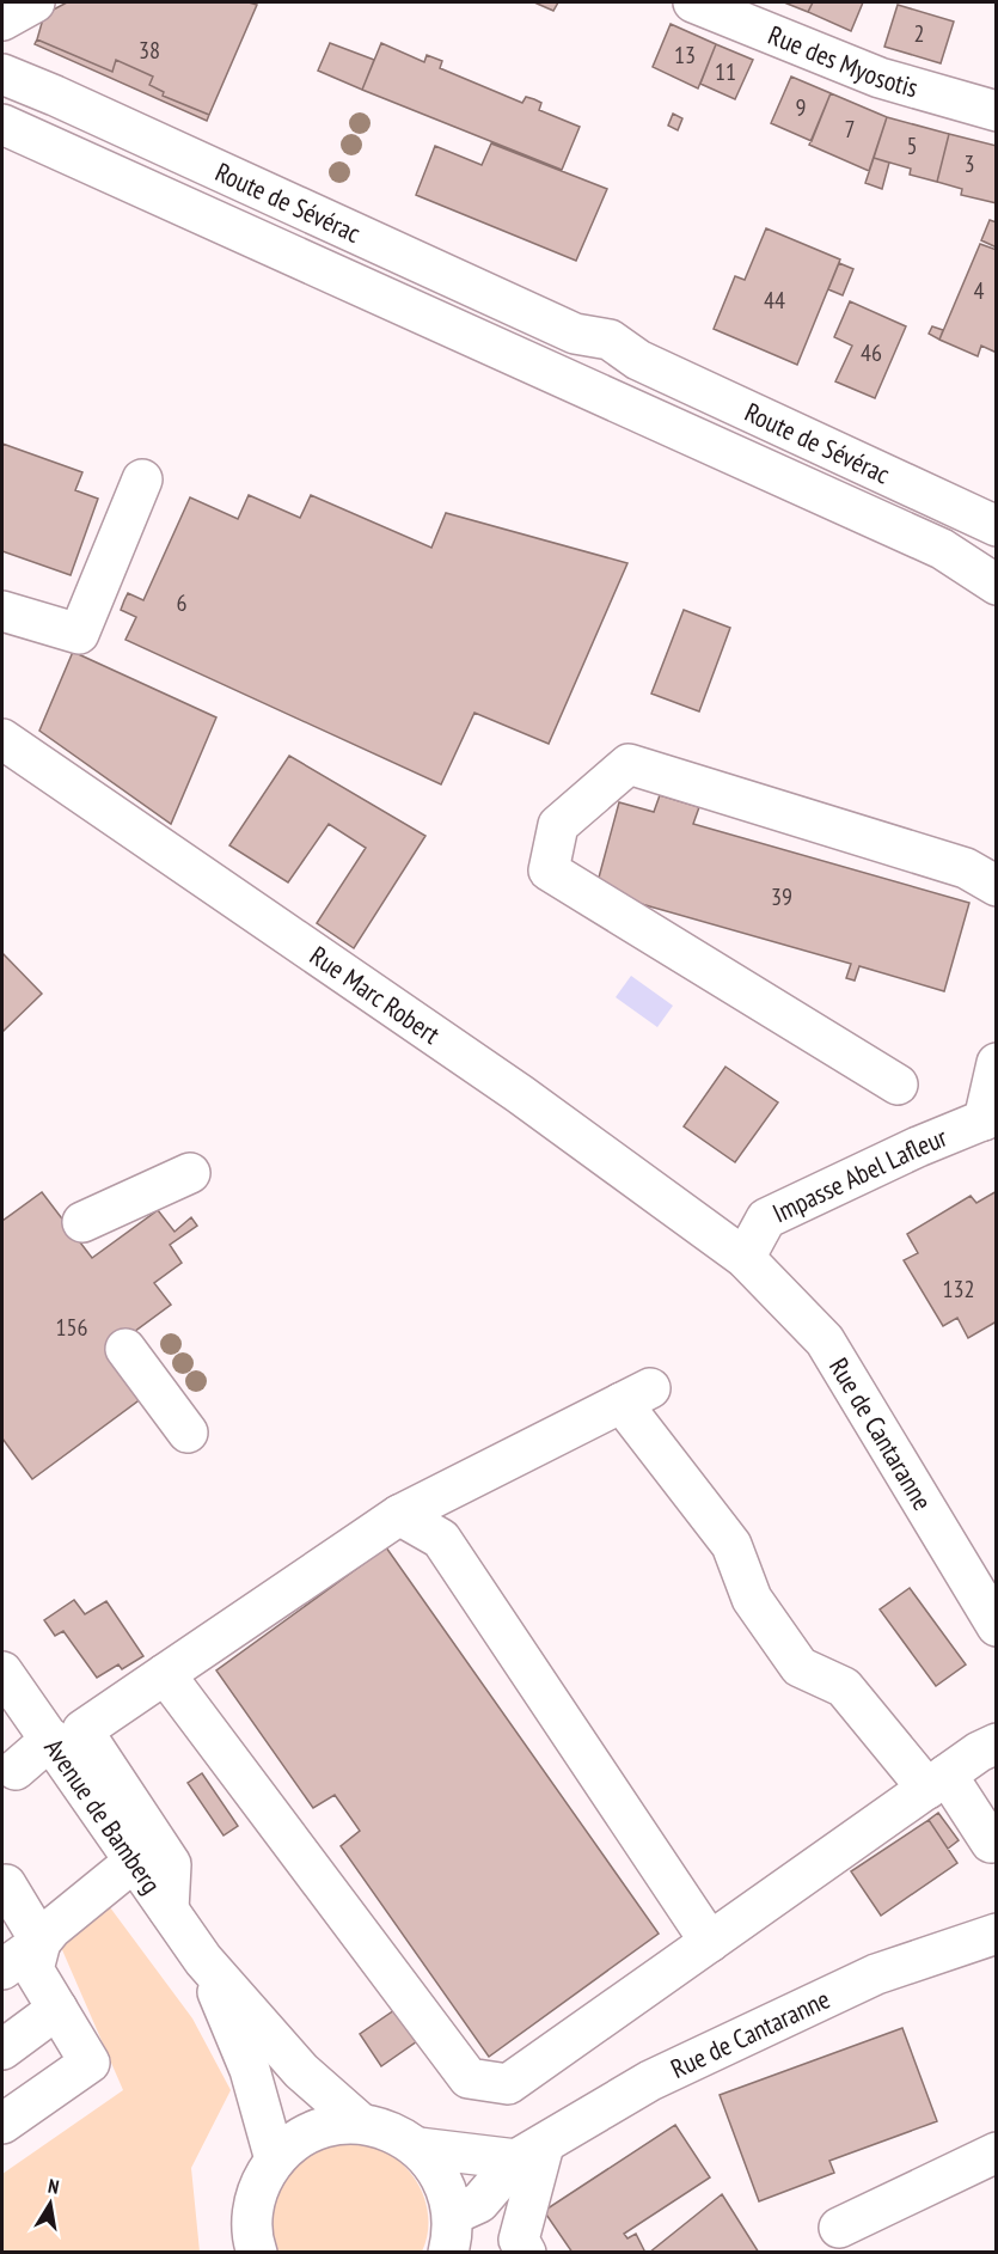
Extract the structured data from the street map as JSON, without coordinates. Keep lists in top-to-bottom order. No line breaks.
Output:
{"streets":{"street":["Rue des Myosotis","Route de Sévérac","Rue Marc Robert","Impasse Abel Lafleur","Rue de Cantaranne","Avenue de Bamberg"]},"crossings":[["Rue Marc Robert","Impasse Abel Lafleur"],["Rue Marc Robert","Rue de Cantaranne"],["Impasse Abel Lafleur","Rue de Cantaranne"]],"house_numbers":["2","38","13","11","9","7","5","3","4","44","46","6","39","132","156"],"north":"top"}
